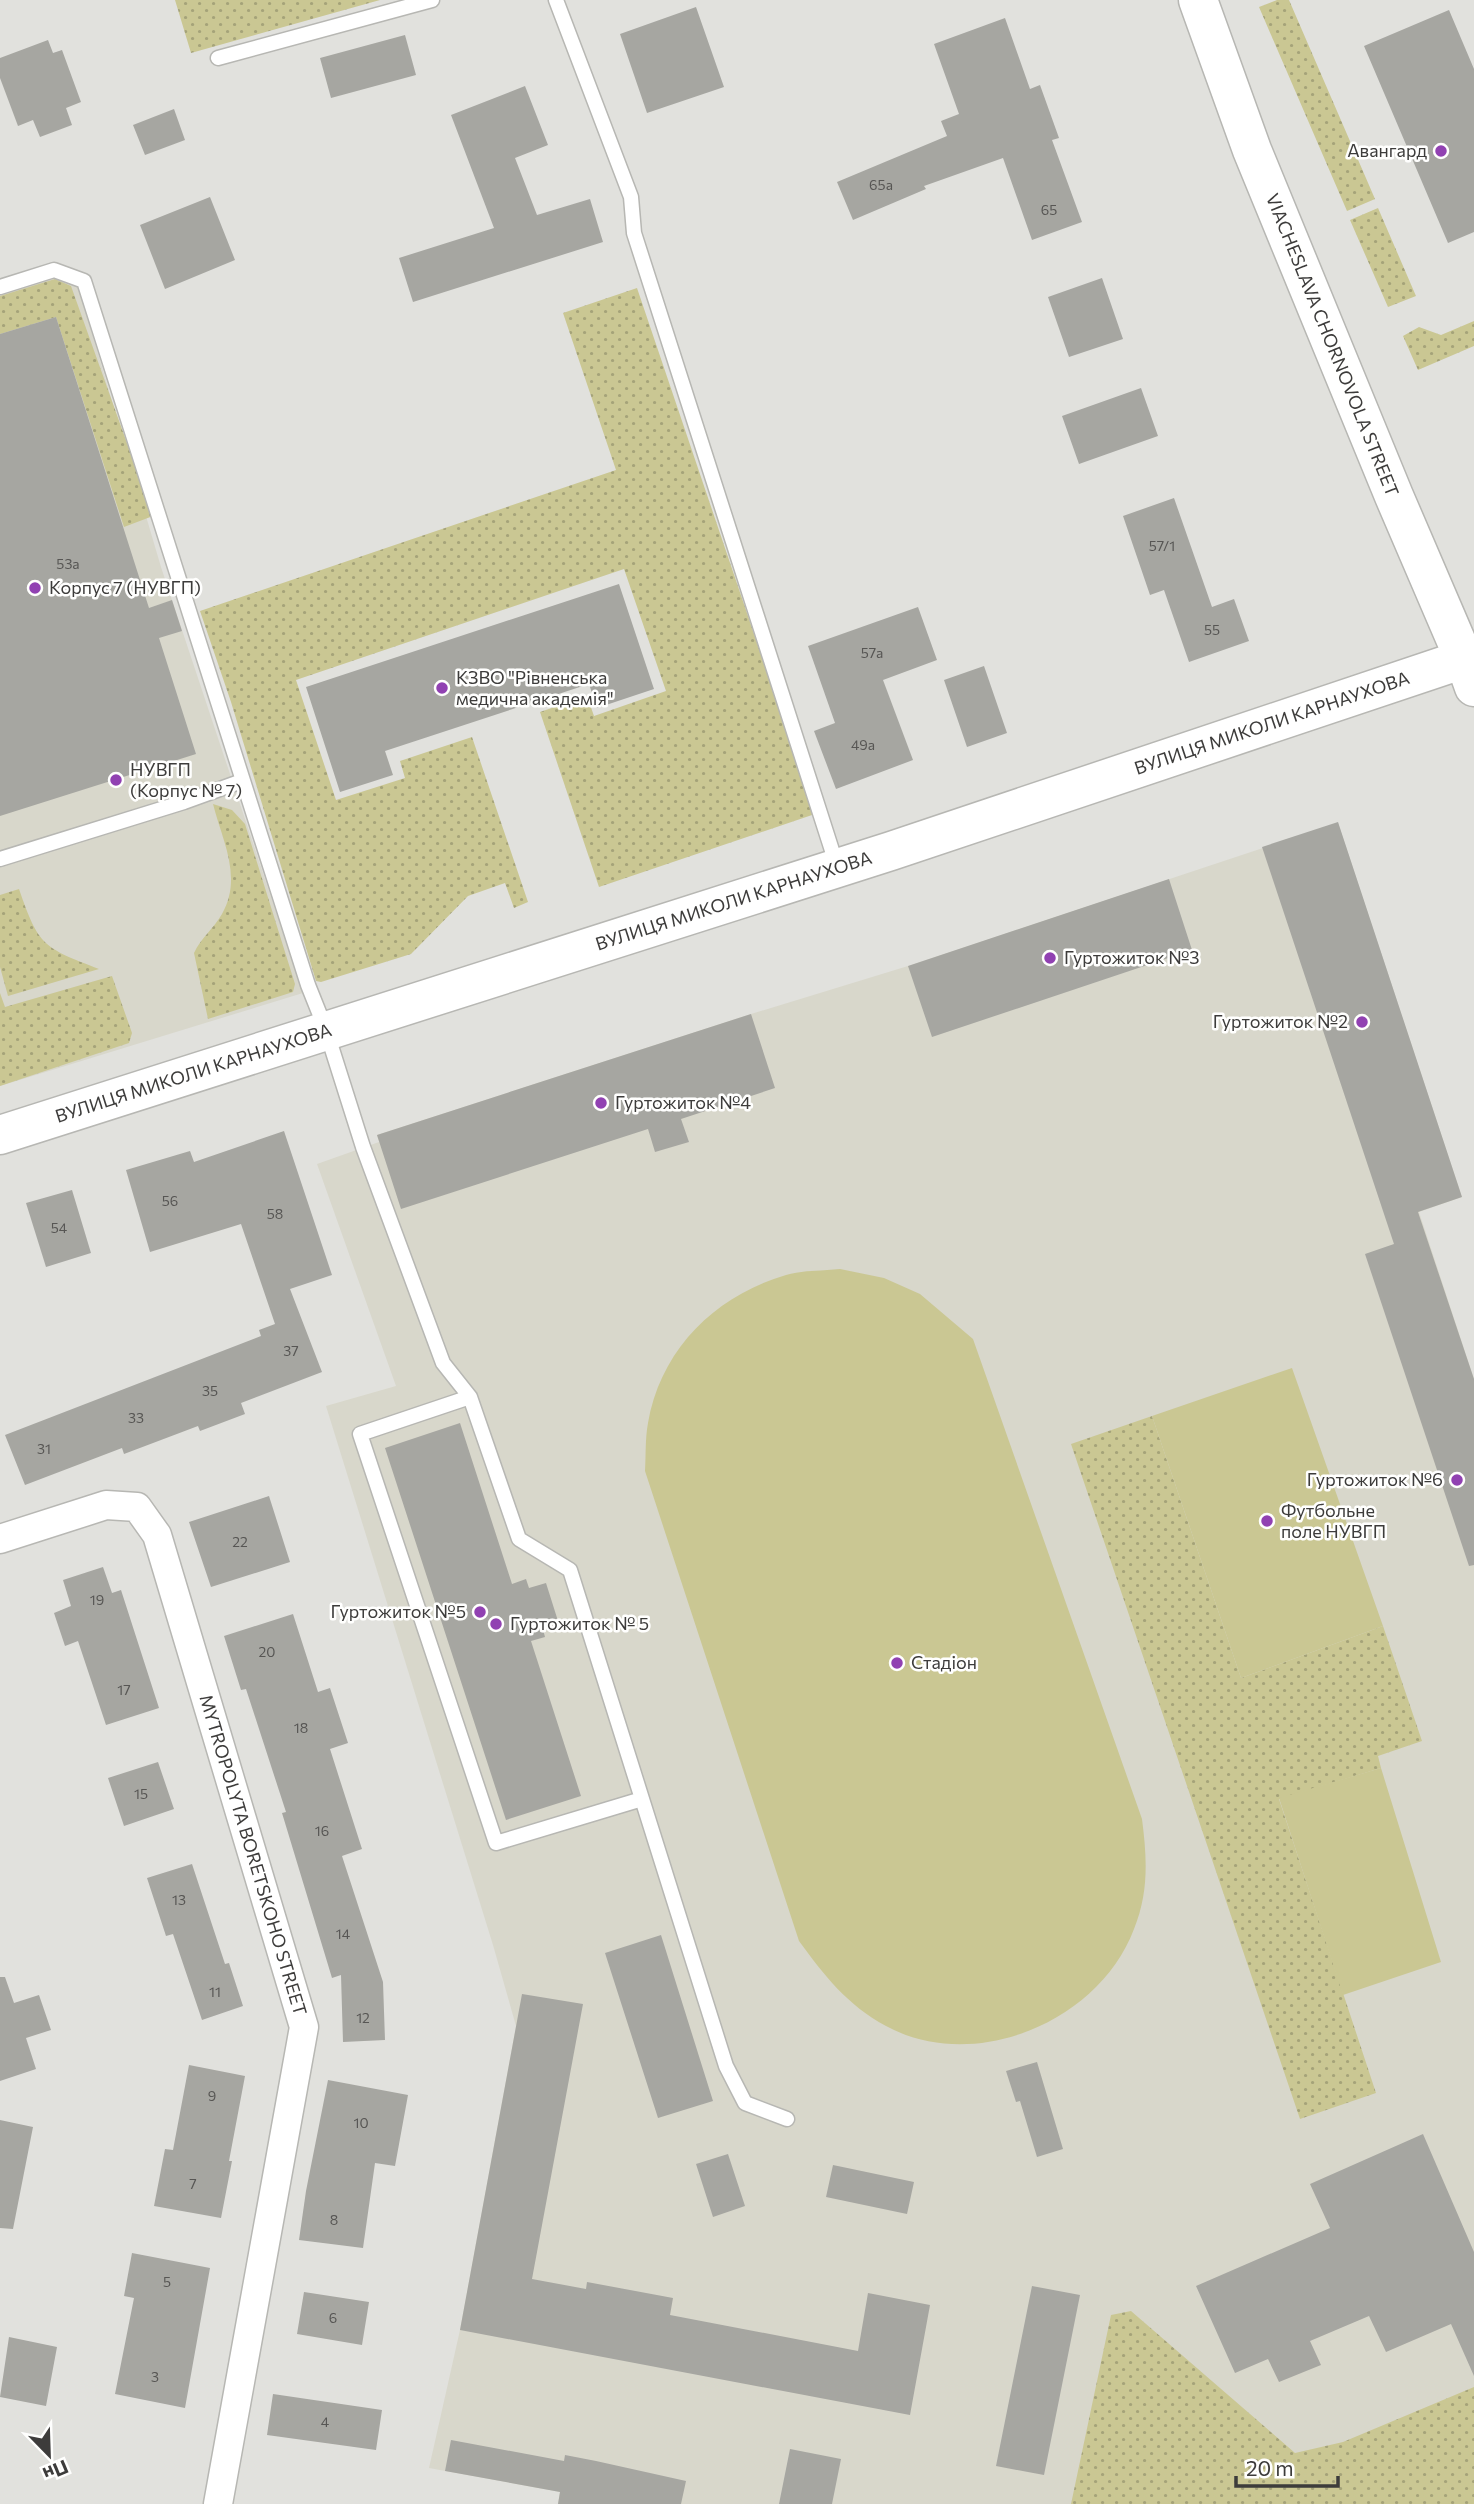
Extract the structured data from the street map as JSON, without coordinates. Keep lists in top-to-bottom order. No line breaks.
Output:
{"streets":{"main road":["VIACHESLAVA CHORNOVOLA STREET","ВУЛИЦЯ МИКОЛИ КАРНАУХОВА"],"street":["MYTROPOLYTA BORETSKOHO STREET"]},"crossings":[["VIACHESLAVA CHORNOVOLA STREET","ВУЛИЦЯ МИКОЛИ КАРНАУХОВА"]],"places":["Авангард","Корпус 7 (НУВГП)","КЗВО \"Рівненська медична академія\"","НУВГП (Корпус № 7)","Гуртожиток №3","Гуртожиток №2","Гуртожиток №4","Гуртожиток №6","Футбольне поле НУВГП","Гуртожиток №5","Гуртожиток № 5","Стадіон"],"house_numbers":["65а","65","57/1","53а","55","57а","49а","56","58","54","37","35","33","31","22","19","20","17","18","15","16","13","14","11","12","9","10","7","8","5","6","3","4"],"scale_bar":"20 m","north":"bottom right"}
